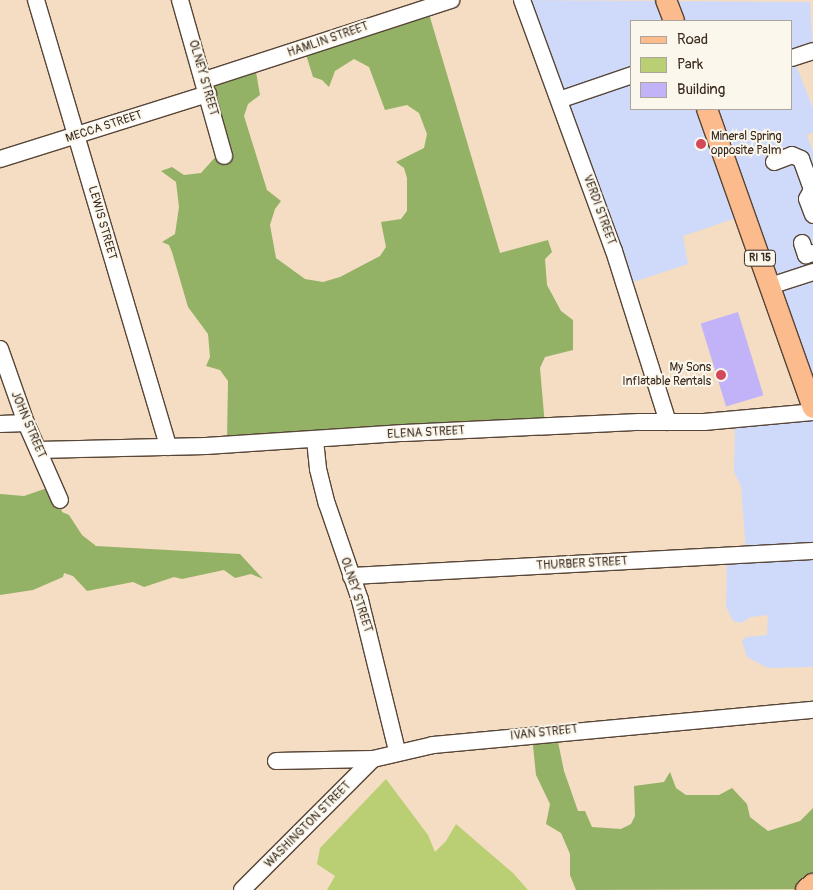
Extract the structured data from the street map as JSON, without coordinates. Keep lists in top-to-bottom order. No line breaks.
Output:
{"streets":{"main road":["RI 15"],"street":["HAMLIN STREET","OLNEY STREET","MECCA STREET","VERDI STREET","LEWIS STREET","JOHN STREET","ELENA STREET","THURBER STREET","IVAN STREET","WASHINGTON STREET"]},"crossings":[["HAMLIN STREET","OLNEY STREET"],["HAMLIN STREET","MECCA STREET"],["OLNEY STREET","MECCA STREET"],["OLNEY STREET","ELENA STREET"],["OLNEY STREET","THURBER STREET"],["OLNEY STREET","IVAN STREET"],["MECCA STREET","LEWIS STREET"],["VERDI STREET","ELENA STREET"],["LEWIS STREET","ELENA STREET"],["JOHN STREET","ELENA STREET"],["IVAN STREET","WASHINGTON STREET"]],"places":["Mineral Spring opposite Palm","My Sons Inflatable Rentals"],"legend":["Road","Park","Building"]}
